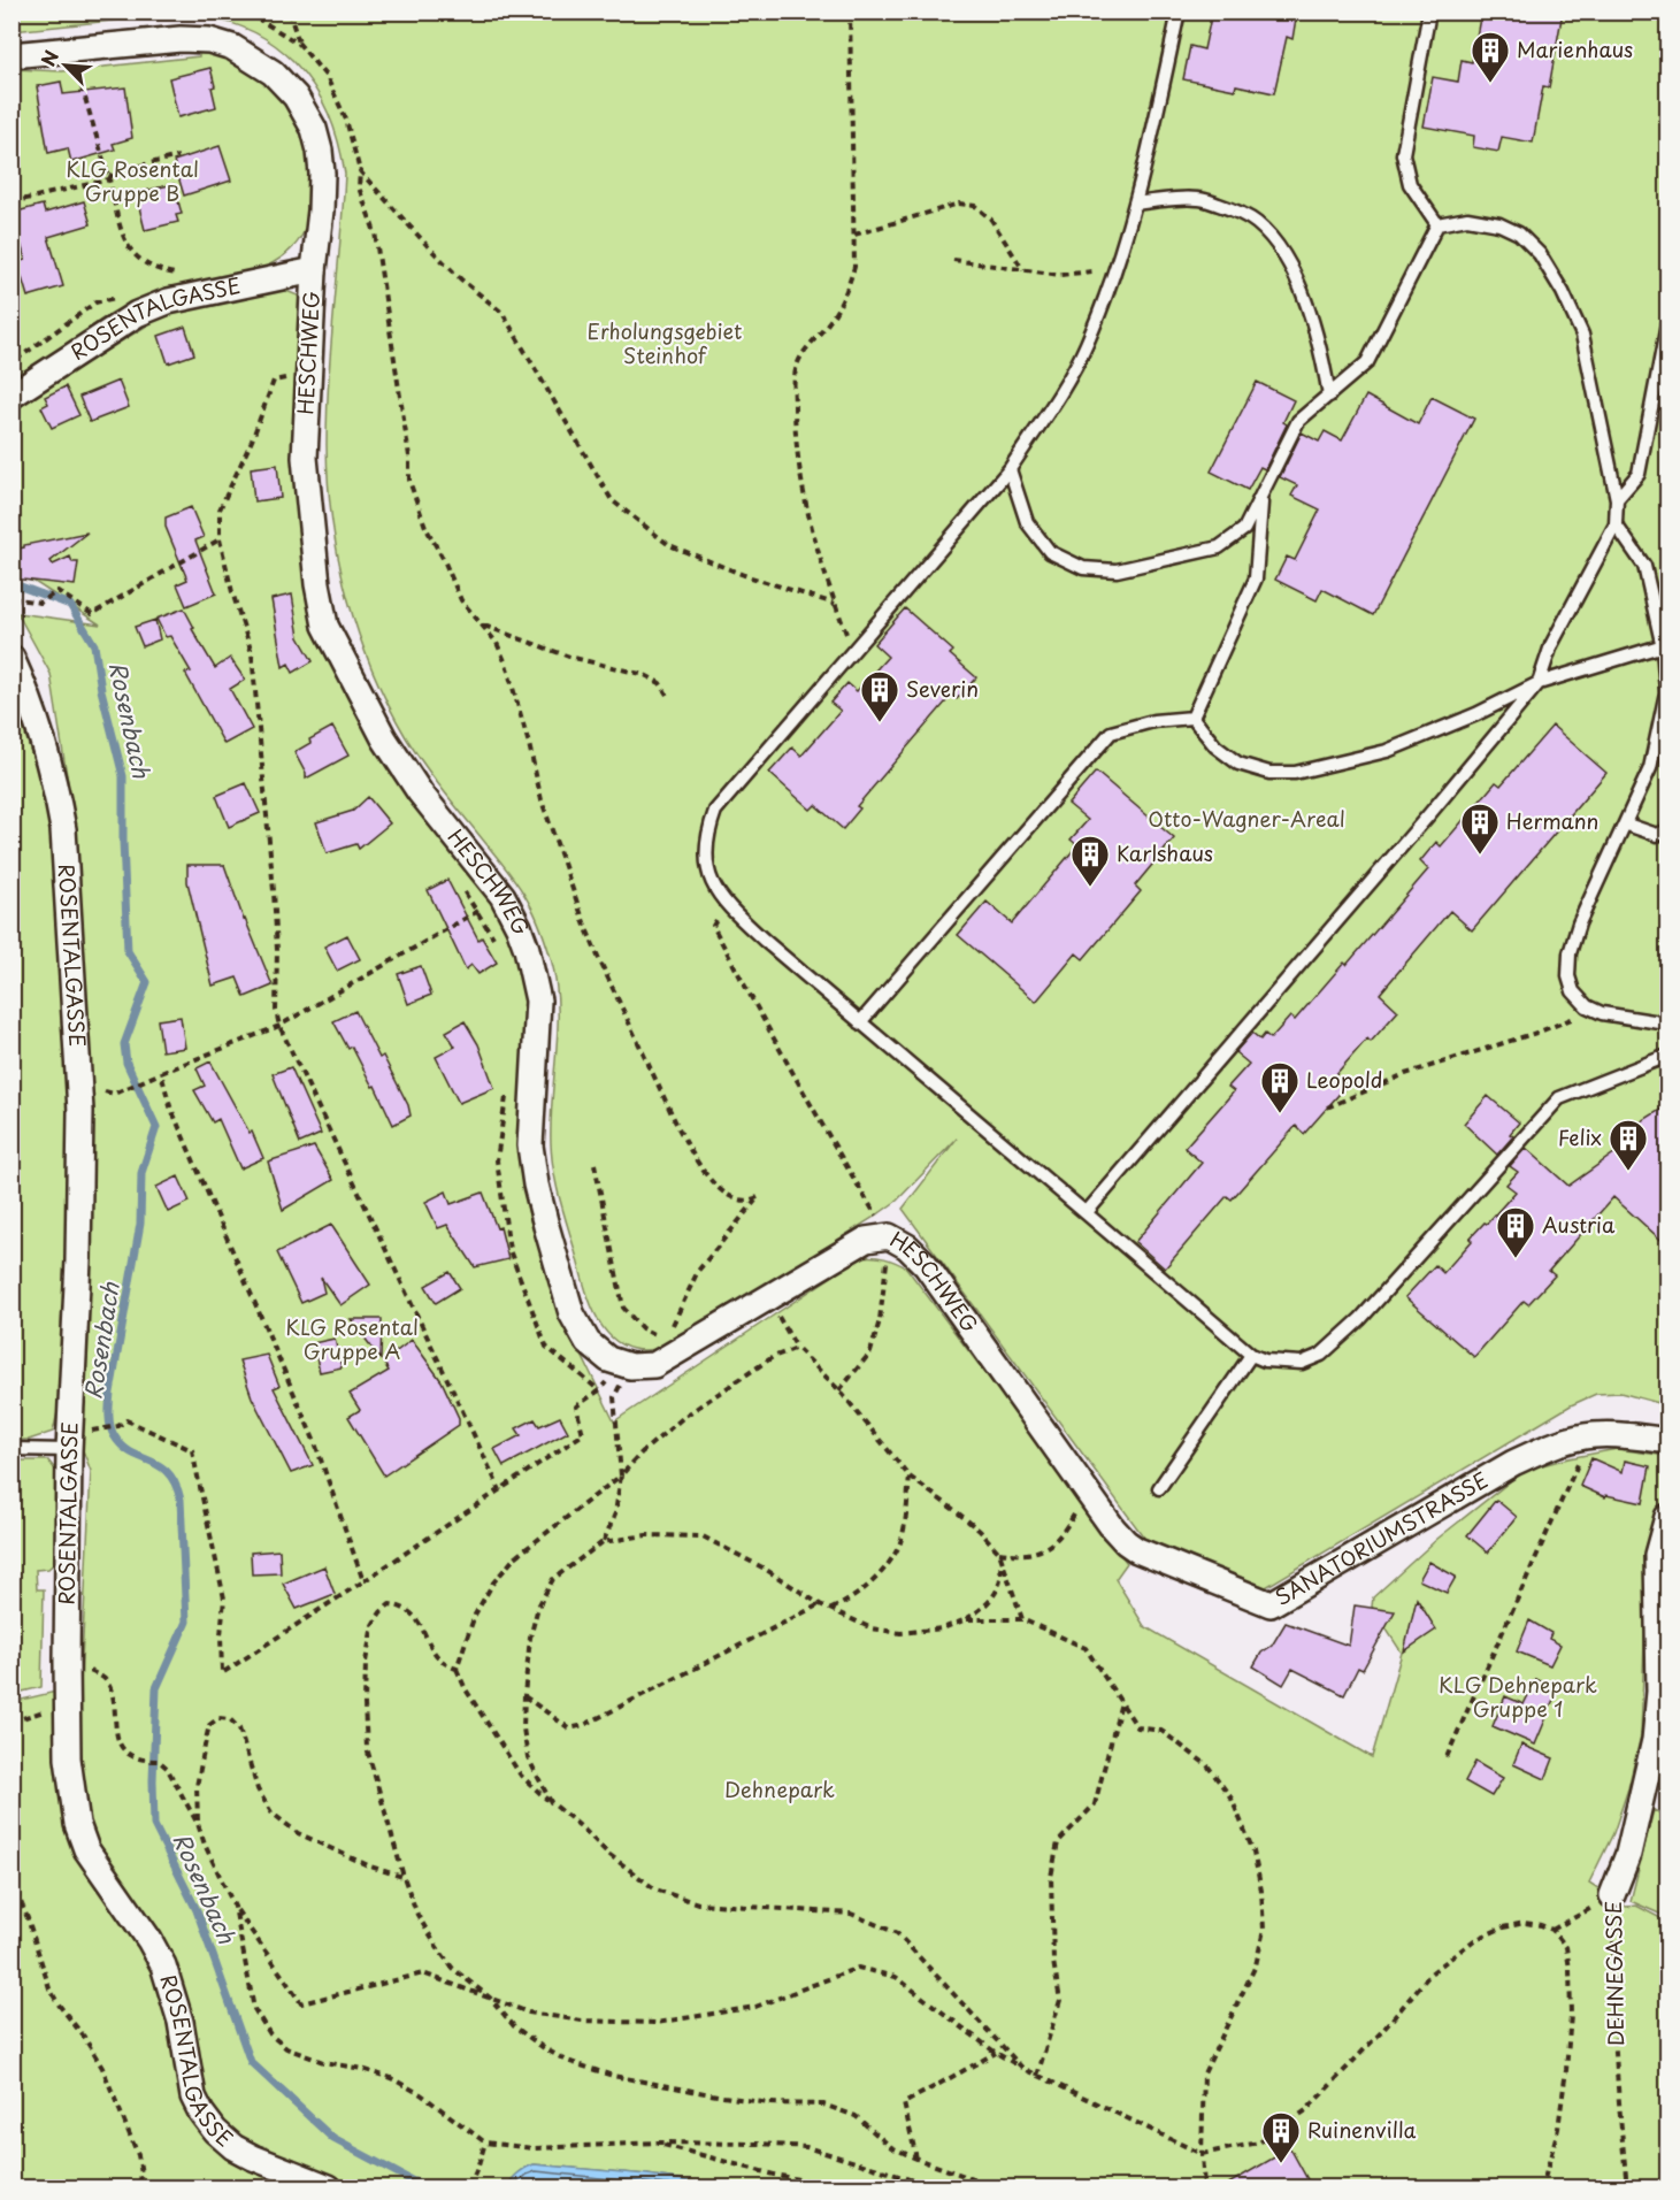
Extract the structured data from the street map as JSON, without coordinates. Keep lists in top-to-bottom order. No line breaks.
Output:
{"streets":{"street":["ROSENTALGASSE","HESCHWEG","SANATORIUMSTRASSE","DEHNEGASSE"]},"crossings":[["ROSENTALGASSE","HESCHWEG"],["HESCHWEG","SANATORIUMSTRASSE"]],"water":["Rosenbach"],"parks":["KLG Rosental Gruppe B","Erholungsgebiet Steinhof","Otto-Wagner-Areal","KLG Rosental Gruppe A","KLG Dehnepark Gruppe 1","Dehnepark"],"places":{"building":["Marienhaus","Severin","Hermann","Karlshaus","Leopold","Felix","Austria","Ruinenvilla"]},"north":"top left"}
